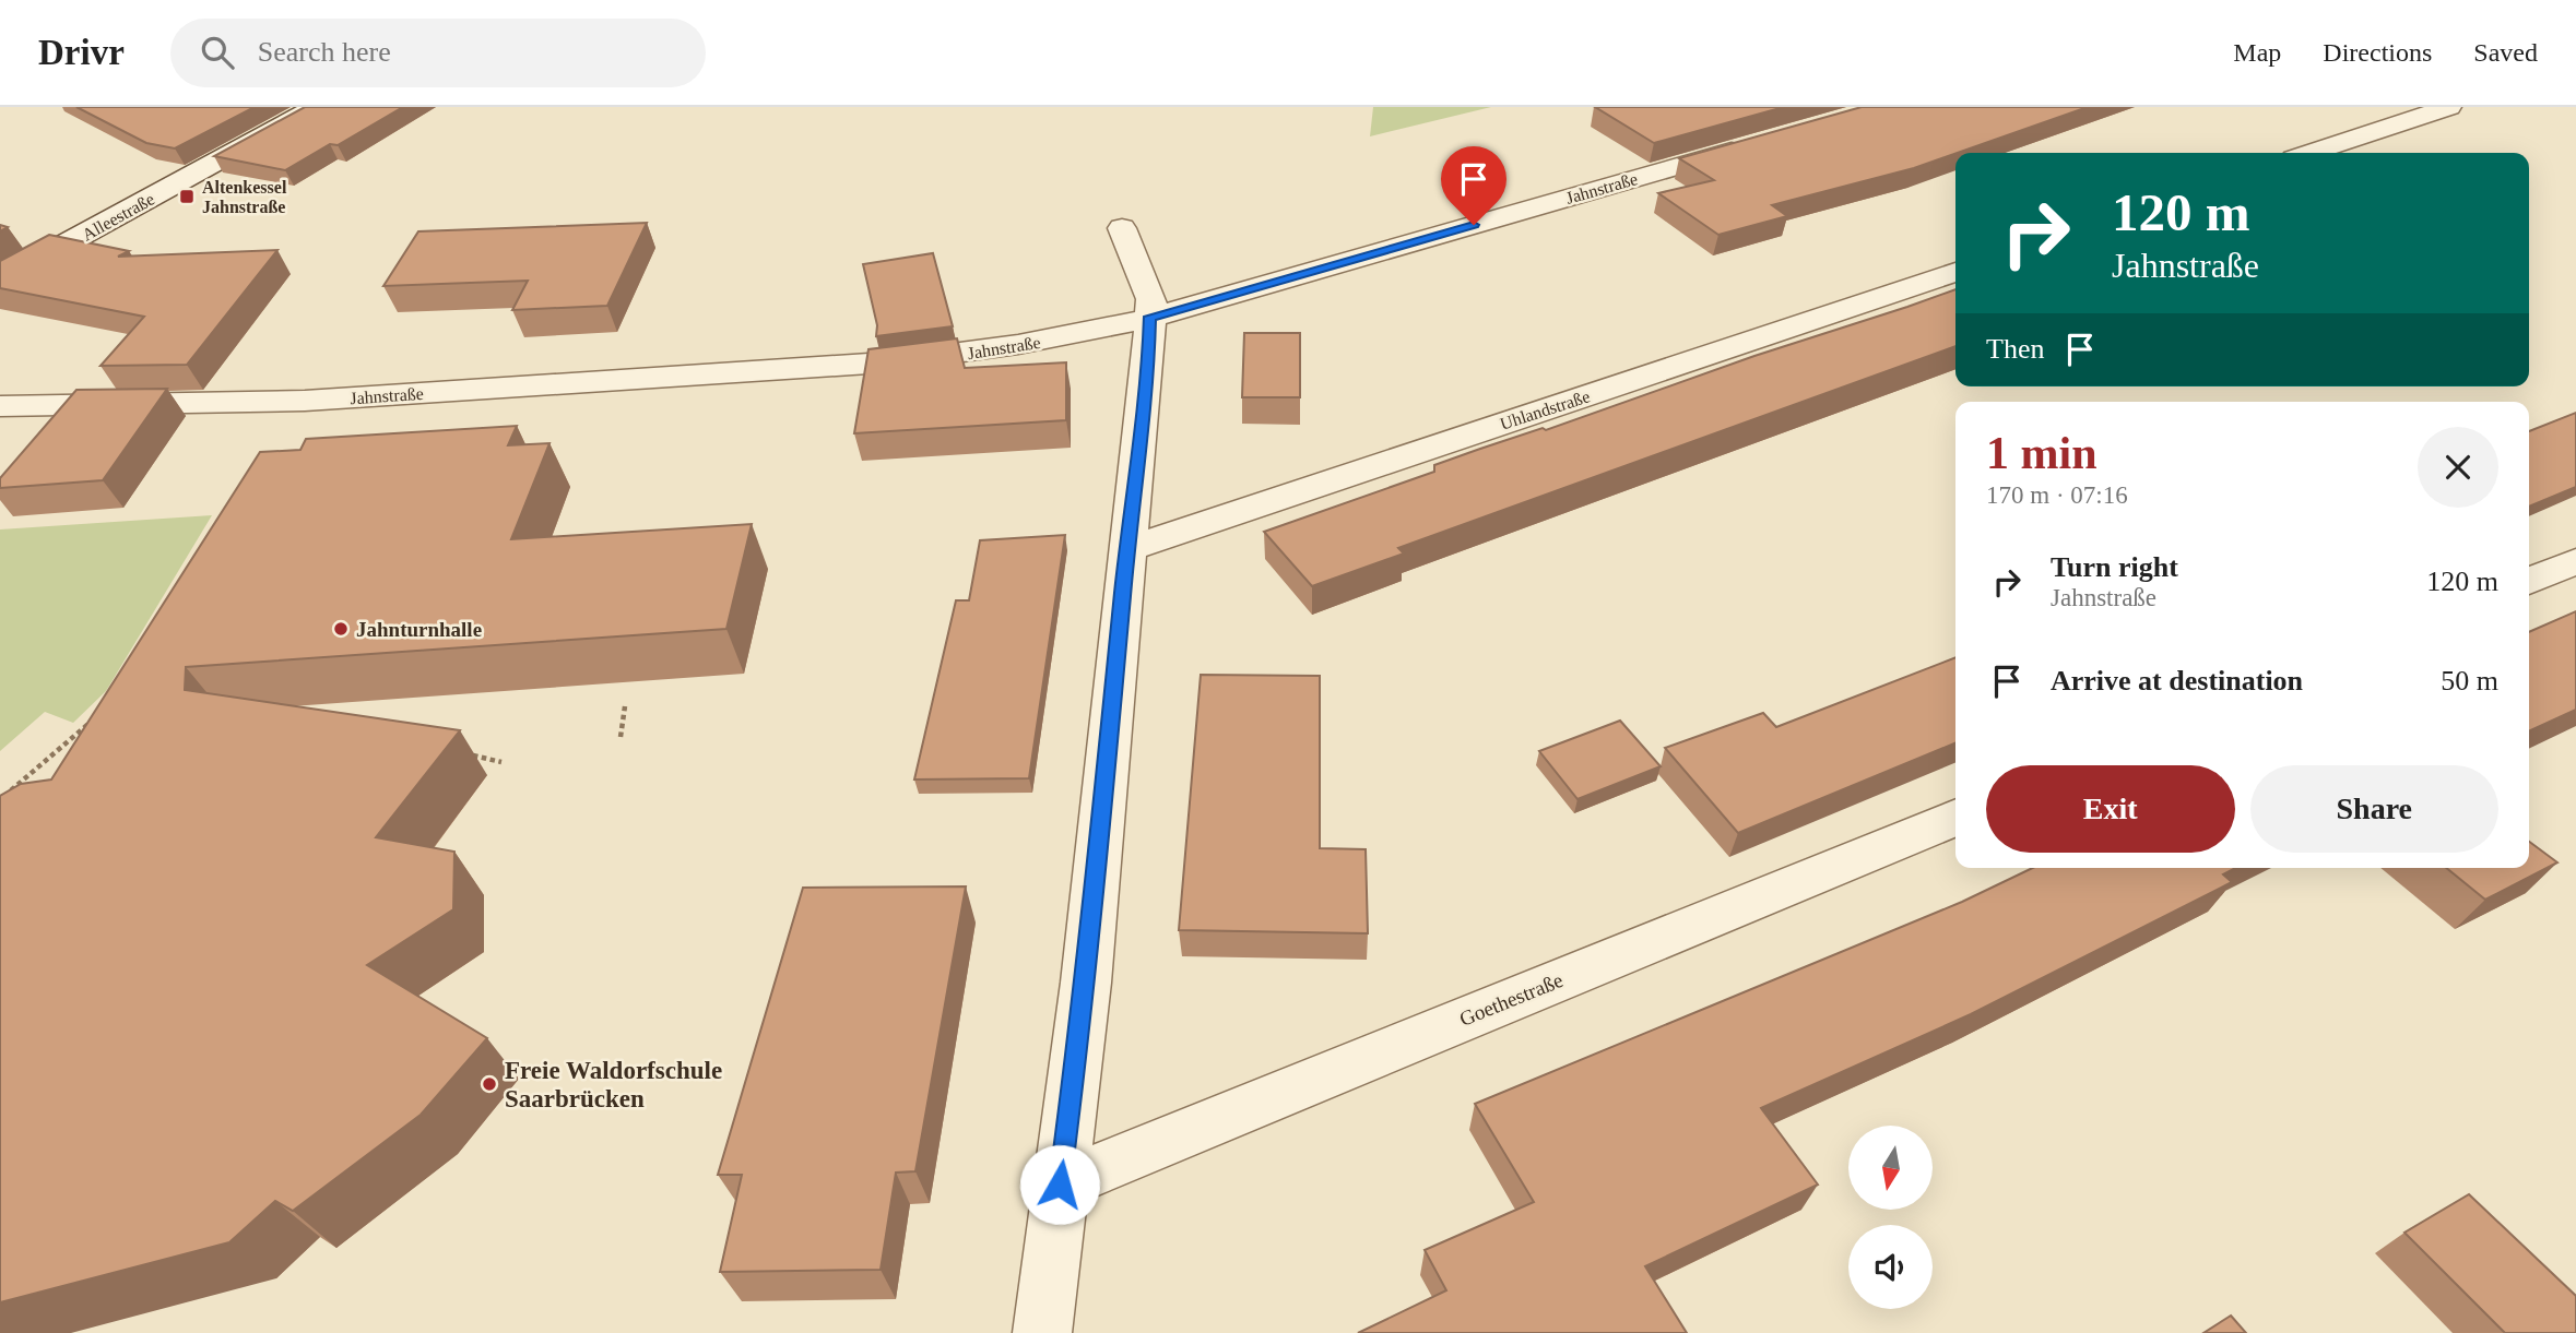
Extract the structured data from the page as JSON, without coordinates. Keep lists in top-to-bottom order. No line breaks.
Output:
{"streets":{"street":["Jahnstraße","Alleestraße","Uhlandstraße","Goethestraße"]},"places":{"transit":["Altenkessel Jahnstraße"],"other":["Jahnturnhalle","Freie Waldorfschule Saarbrücken"]},"north":"bottom","page":{"header":"Drivr","search":"Search here","nav":["Map","Directions","Saved"],"turn":["120 m","Jahnstraße"],"then":"Then","heading":["1 min","170 m · 07:16"],"list":[{"name":"Turn right","note":"Jahnstraße","value":"120 m"},{"name":"Arrive at destination","value":"50 m"}],"buttons":["Exit","Share"]}}
